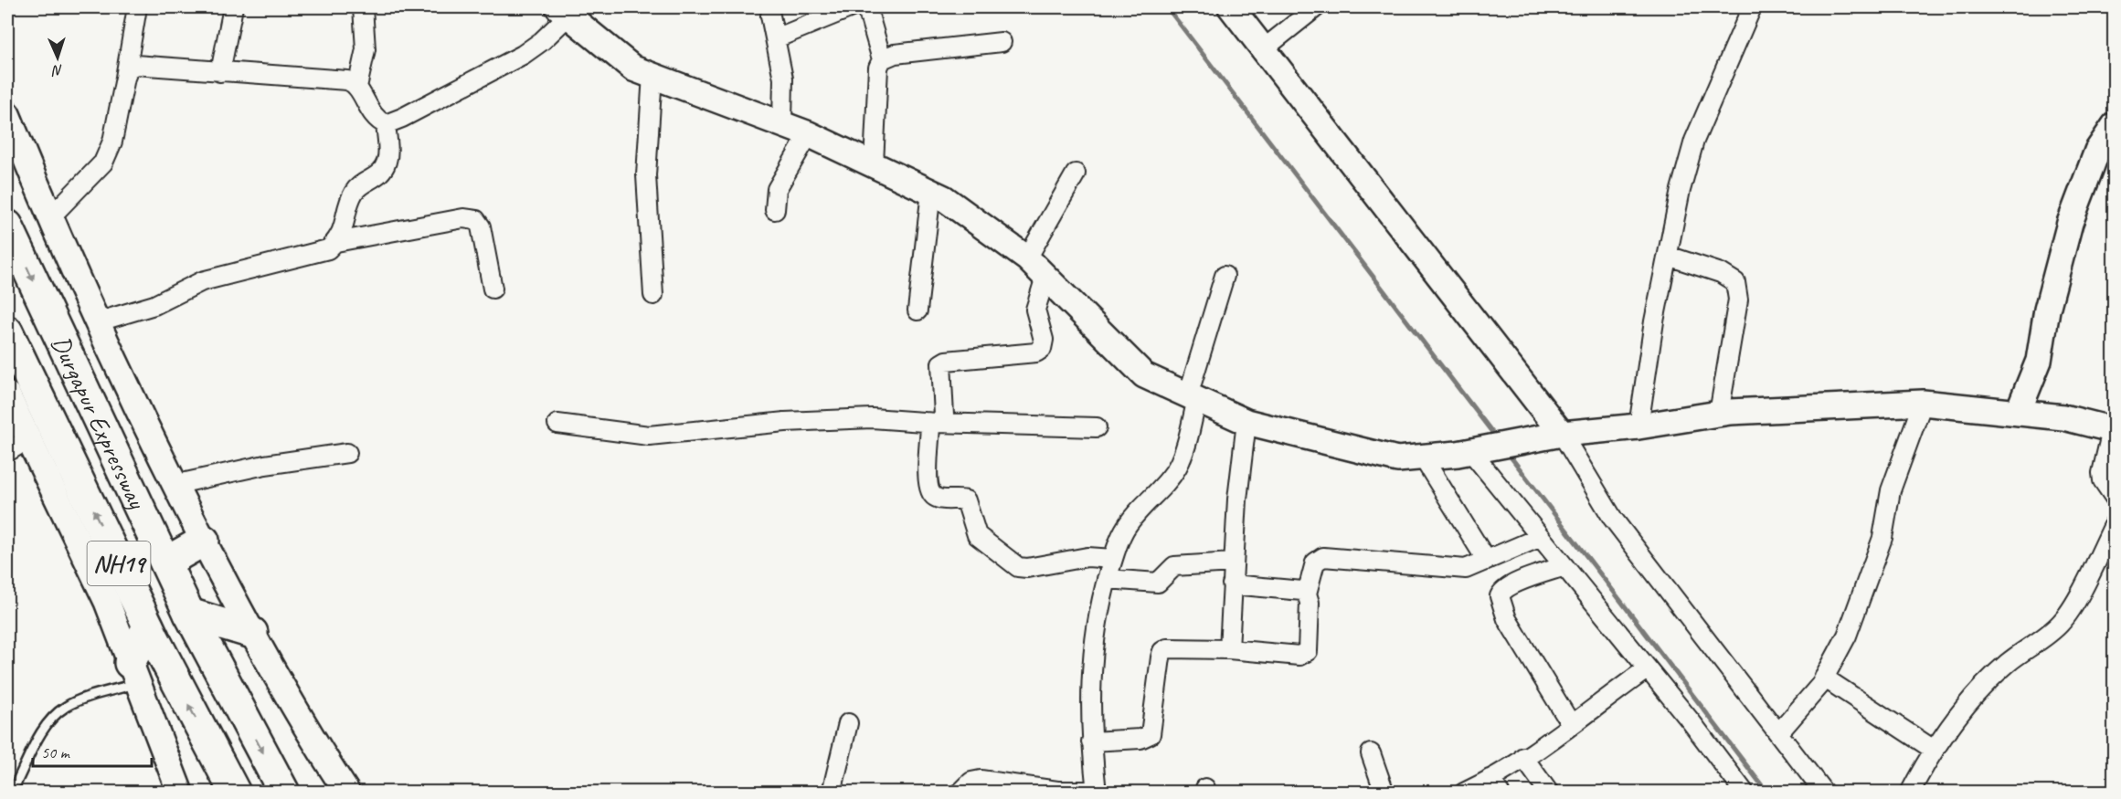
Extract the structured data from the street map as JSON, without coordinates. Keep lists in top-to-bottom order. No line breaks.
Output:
{"streets":{"highway":["Durgapur Expressway","NH19"]},"scale_bar":"50 m","north":"bottom"}
